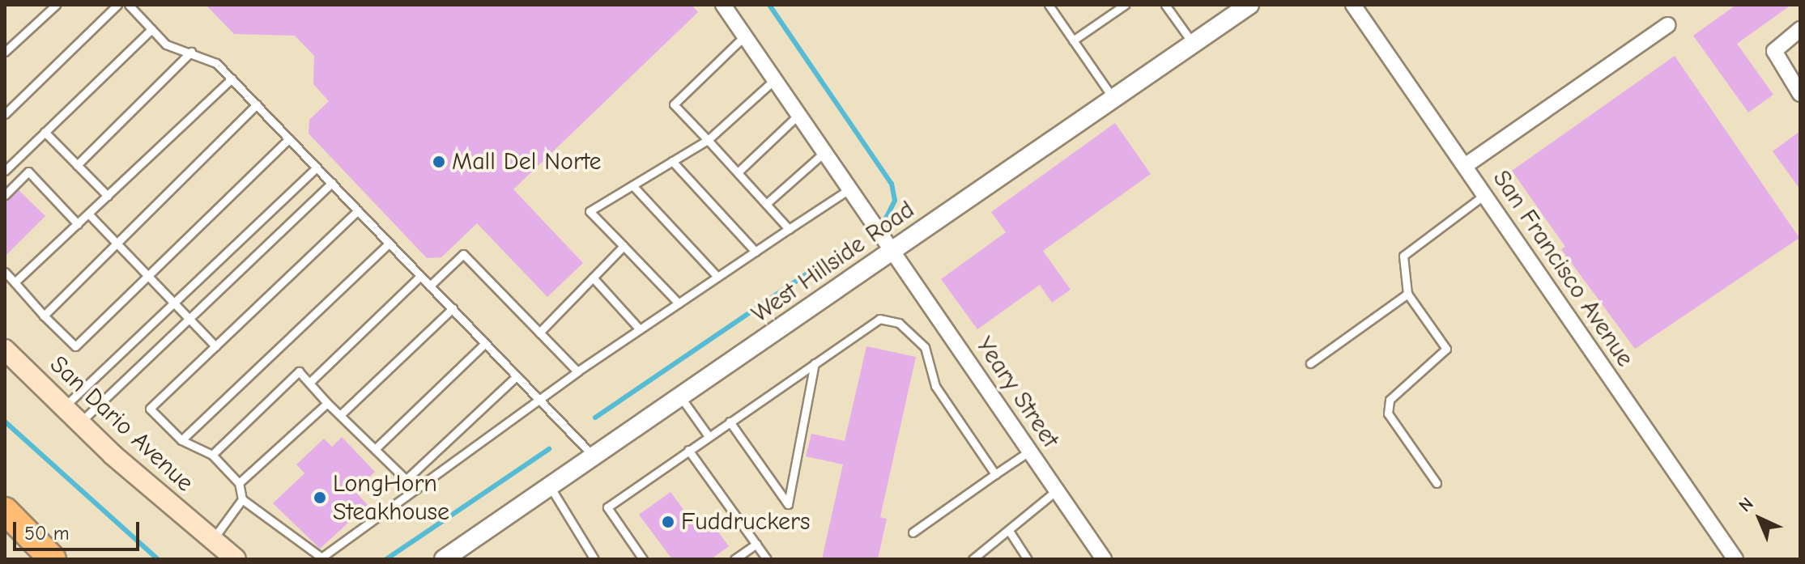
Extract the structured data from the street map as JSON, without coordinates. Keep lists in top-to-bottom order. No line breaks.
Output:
{"streets":{"main road":["San Dario Avenue"],"street":["West Hillside Road","San Francisco Avenue","Yeary Street"]},"crossings":[["West Hillside Road","Yeary Street"]],"places":["Mall Del Norte","LongHorn Steakhouse","Fuddruckers"],"scale_bar":"50 m","north":"top left"}
